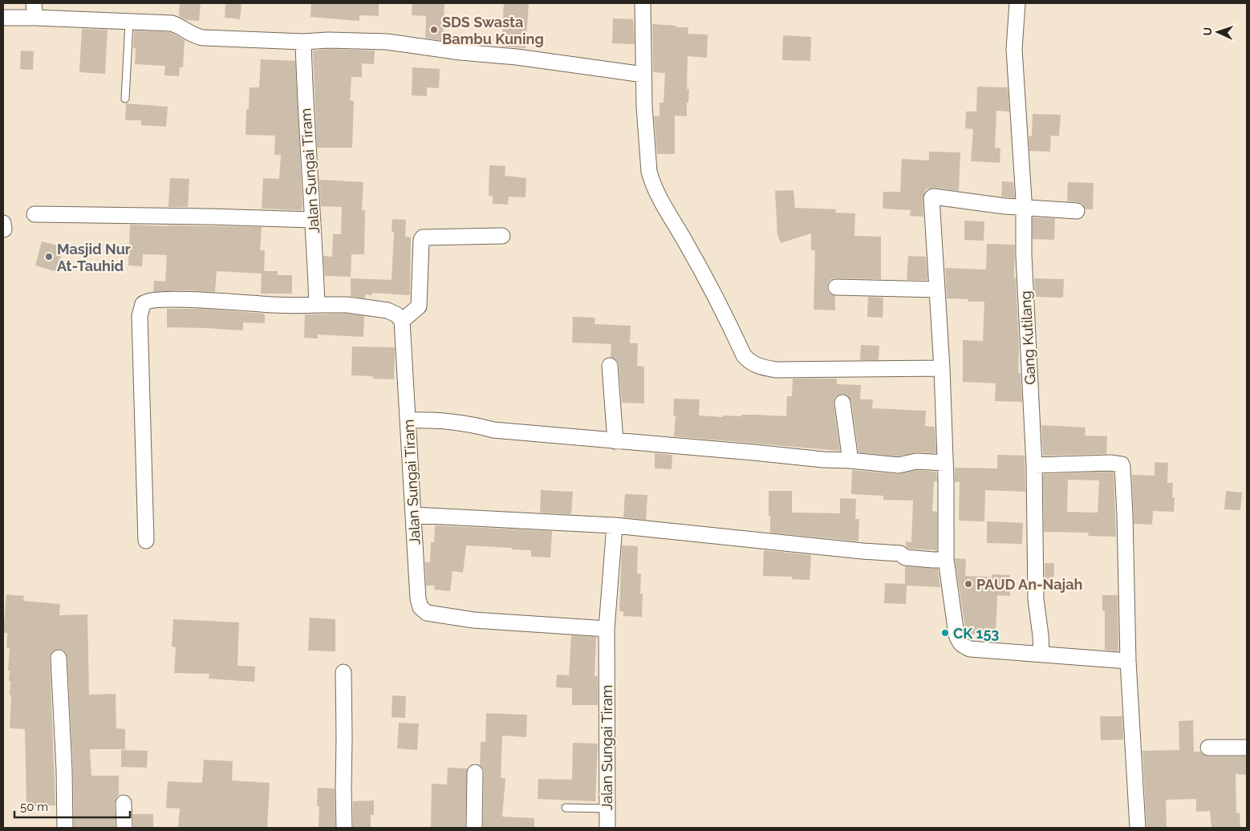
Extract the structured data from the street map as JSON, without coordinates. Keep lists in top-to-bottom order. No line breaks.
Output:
{"streets":{"street":["Jalan Sungai Tiram","Gang Kutilang"]},"places":["SDS Swasta Bambu Kuning","Masjid Nur At-Tauhid","PAUD An-Najah","CK 153"],"scale_bar":"50 m","north":"left"}
